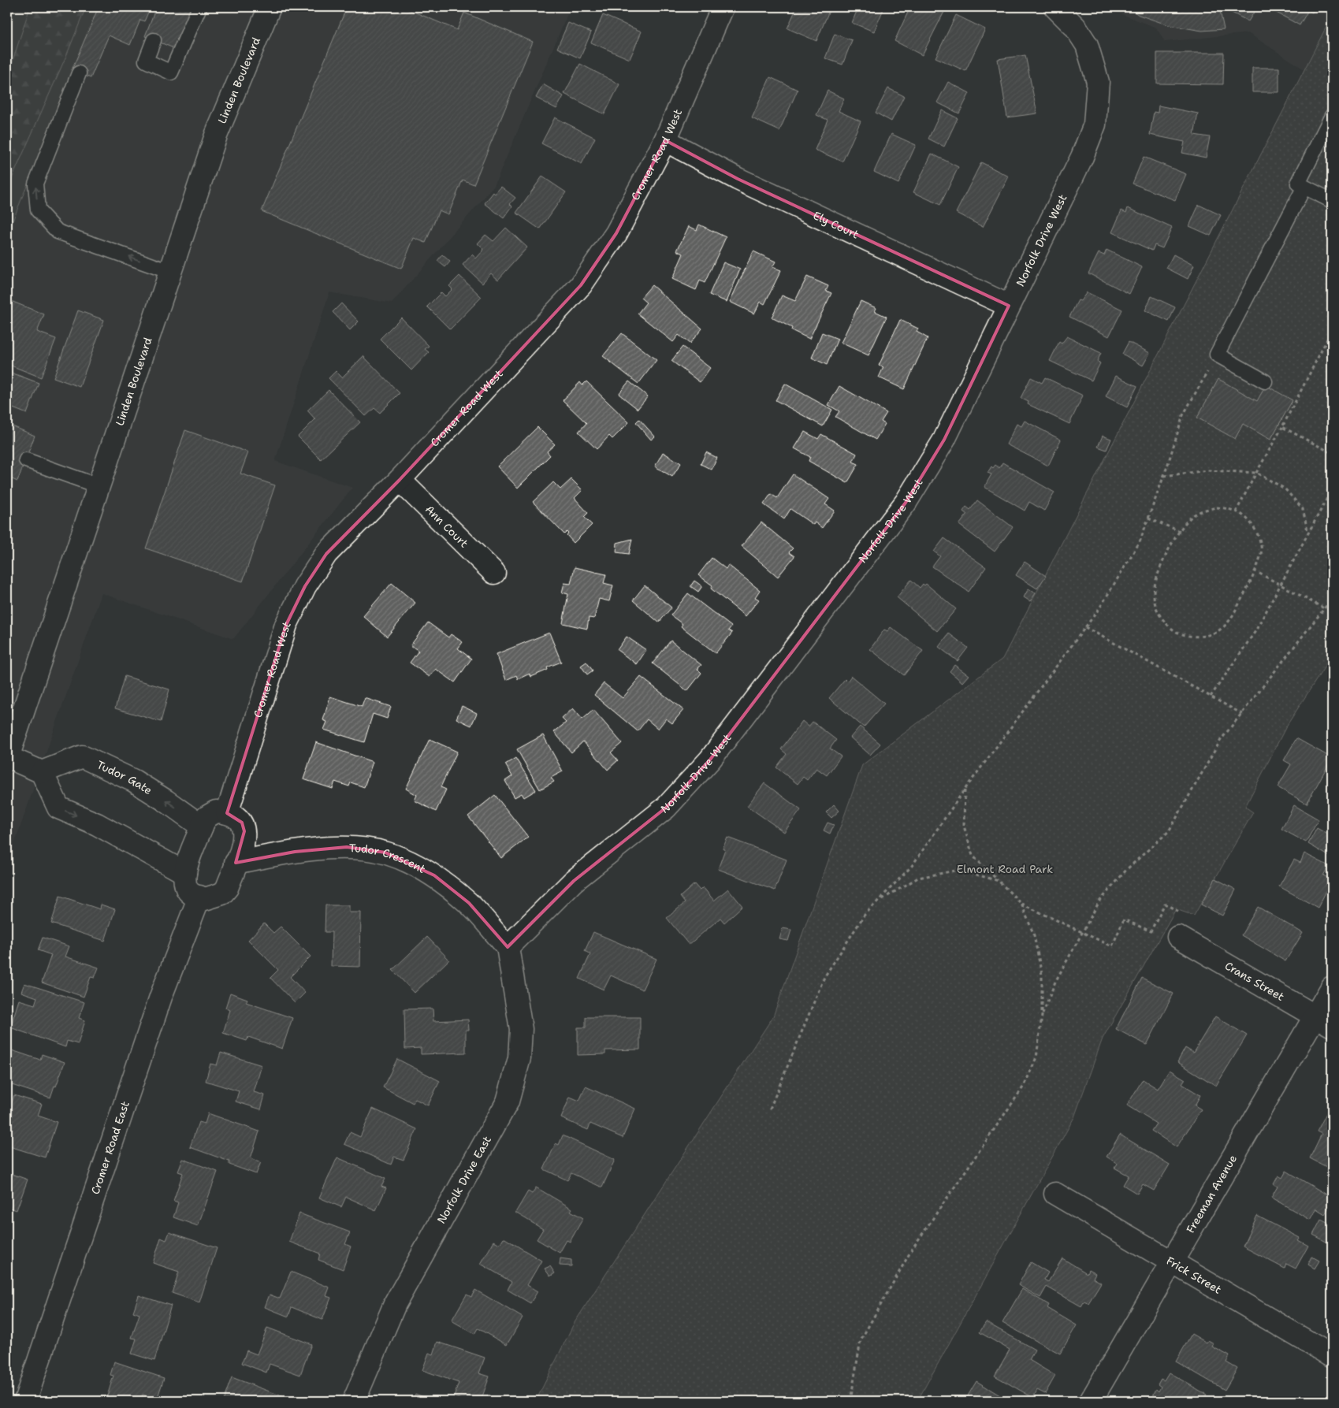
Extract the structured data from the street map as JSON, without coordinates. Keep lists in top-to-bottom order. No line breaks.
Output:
{"streets":{"street":["Linden Boulevard","Cromer Road West","Ely Court","Norfolk Drive West","Ann Court","Tudor Gate","Tudor Crescent","Crans Street","Cromer Road East","Norfolk Drive East","Freeman Avenue","Frick Street"]},"crossings":[["Cromer Road West","Ely Court"],["Cromer Road West","Ann Court"],["Ely Court","Norfolk Drive West"],["Norfolk Drive West","Tudor Crescent"],["Norfolk Drive West","Norfolk Drive East"],["Tudor Crescent","Norfolk Drive East"],["Crans Street","Freeman Avenue"],["Freeman Avenue","Frick Street"]],"parks":["Elmont Road Park"]}
